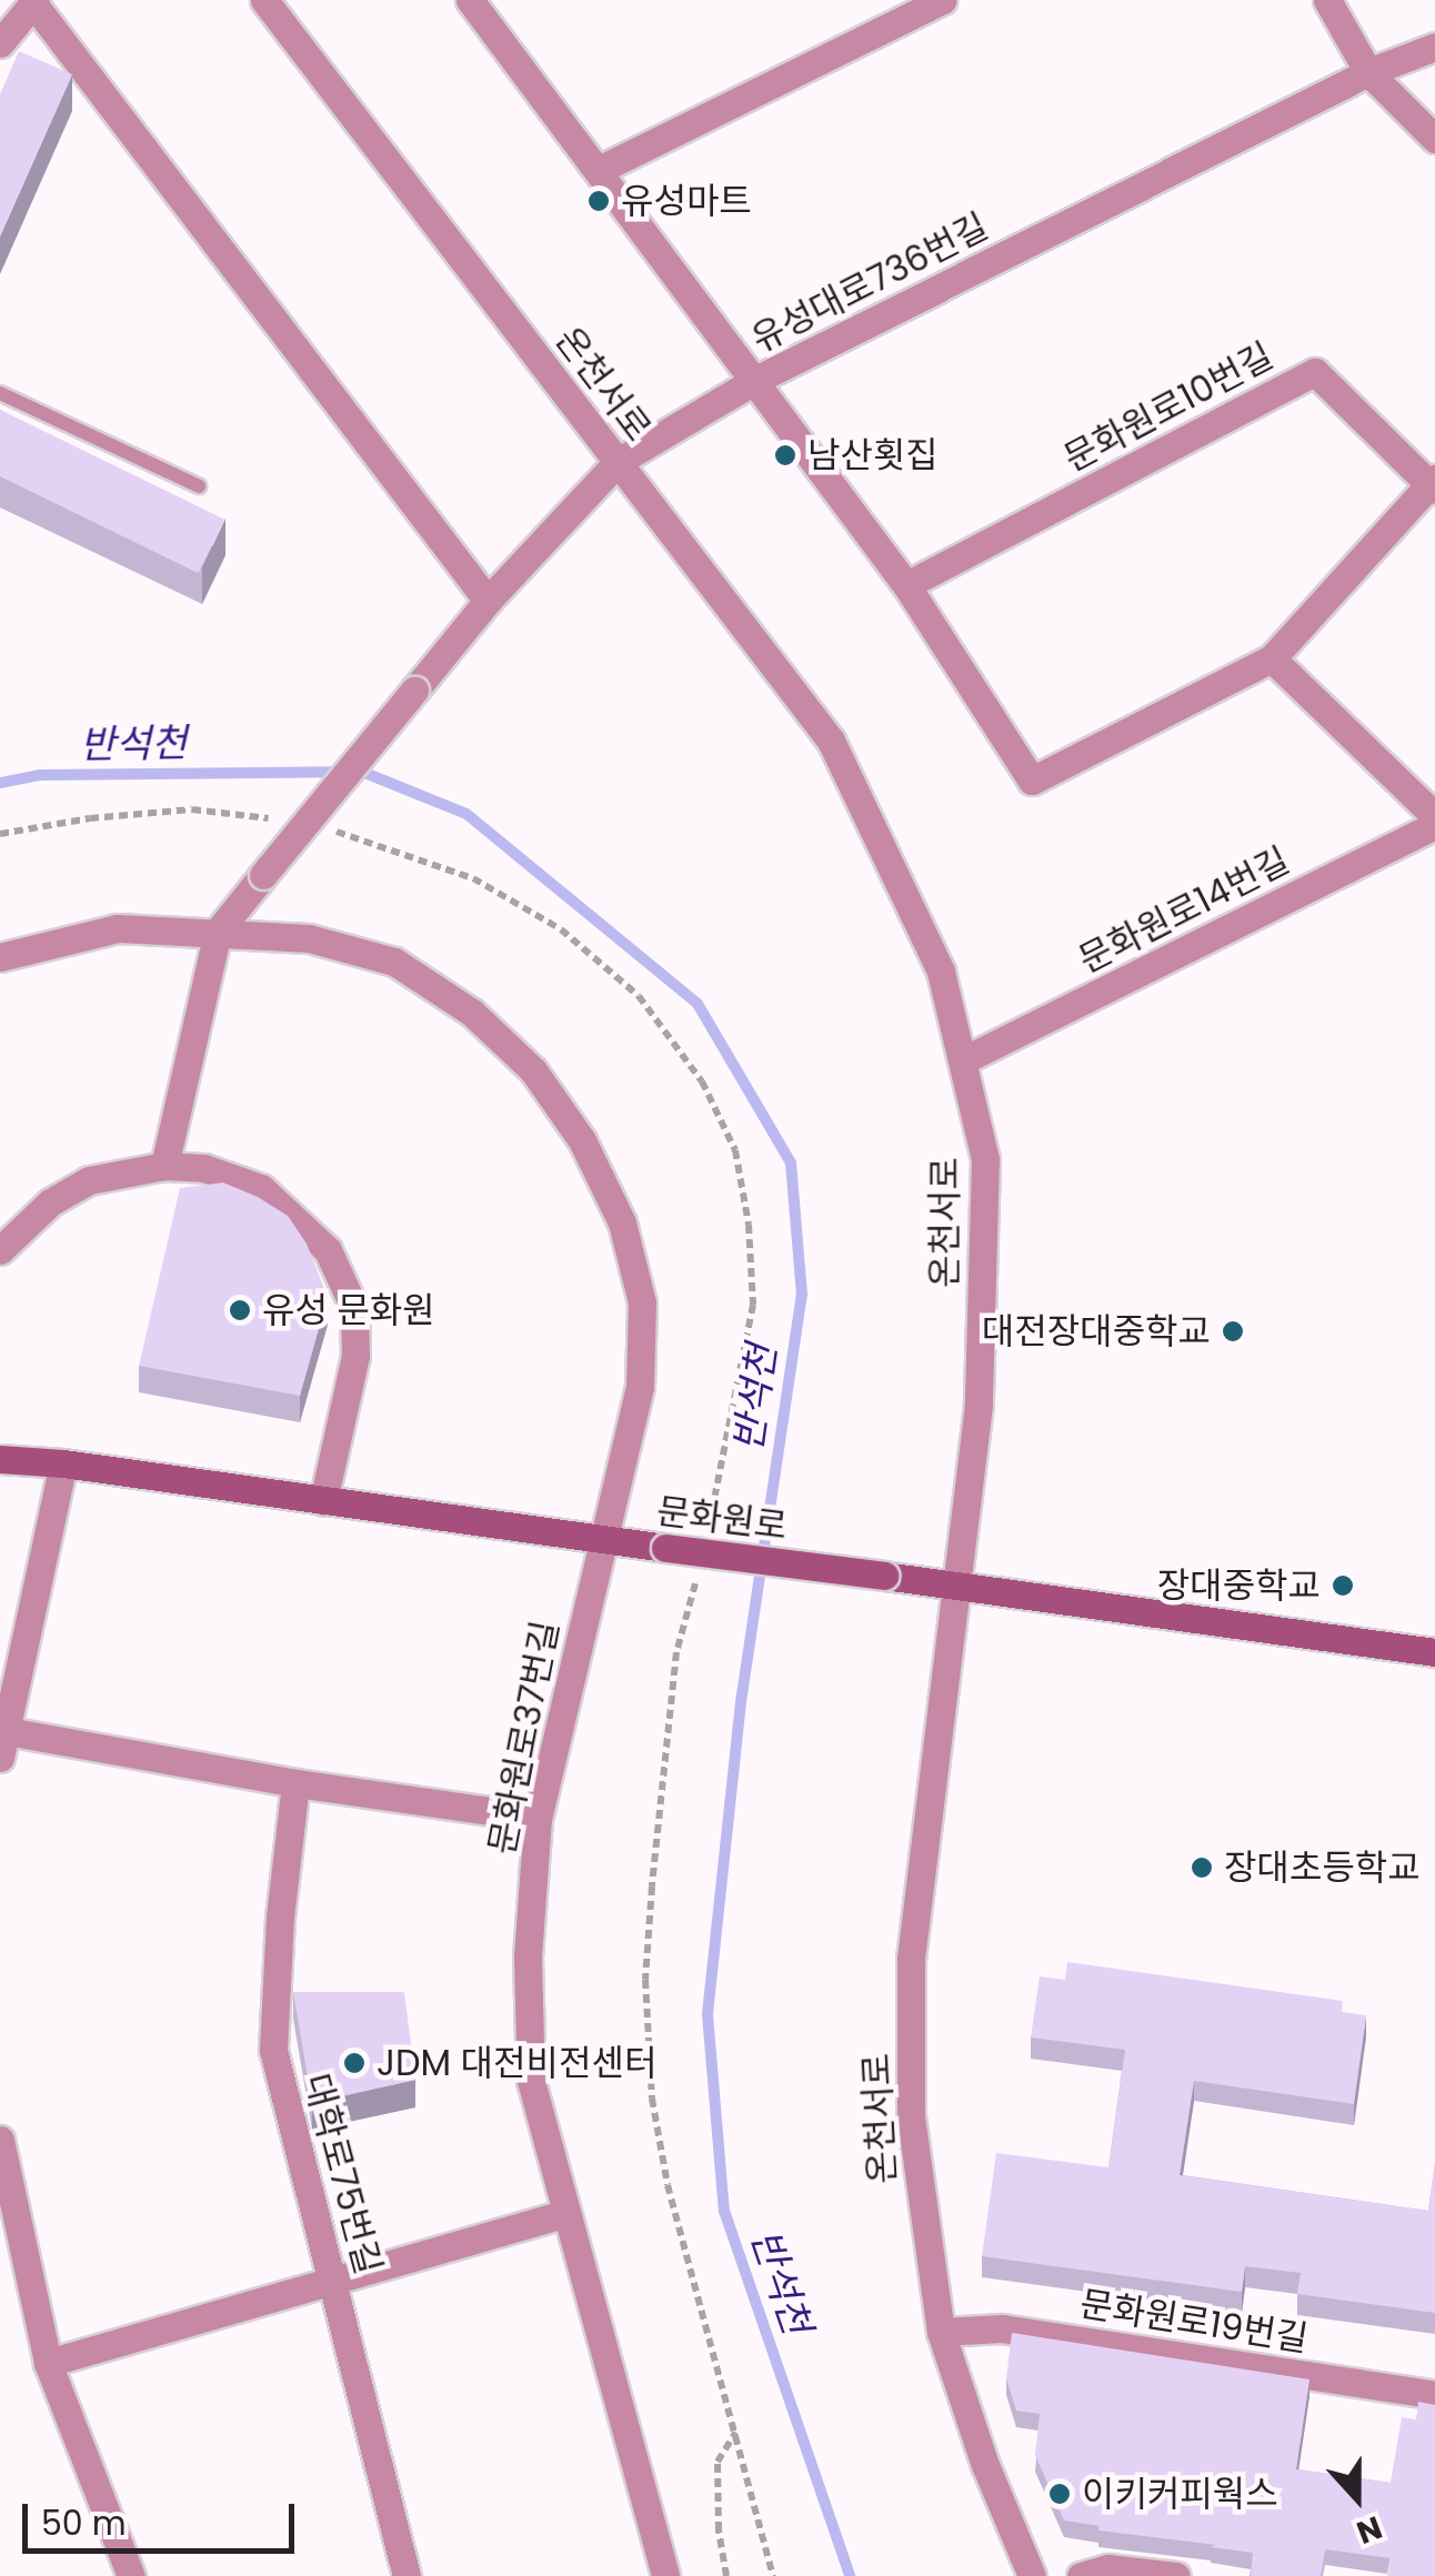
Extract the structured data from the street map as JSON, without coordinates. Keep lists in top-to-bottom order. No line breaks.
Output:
{"streets":{"street":["유성대로736번길","온천서로","문화원로10번길","문화원로14번길","문화원로","문화원로37번길","대학로75번길","문화원로19번길"]},"crossings":[["유성대로736번길","온천서로"],["유성대로736번길","문화원로37번길"],["온천서로","문화원로14번길"],["온천서로","문화원로"],["온천서로","문화원로19번길"],["문화원로","문화원로37번길"]],"water":["반석천"],"places":["유성마트","남산횟집","유성 문화원","대전장대중학교","장대중학교","장대초등학교","JDM 대전비전센터","이키커피웍스"],"scale_bar":"50 m","north":"bottom"}
